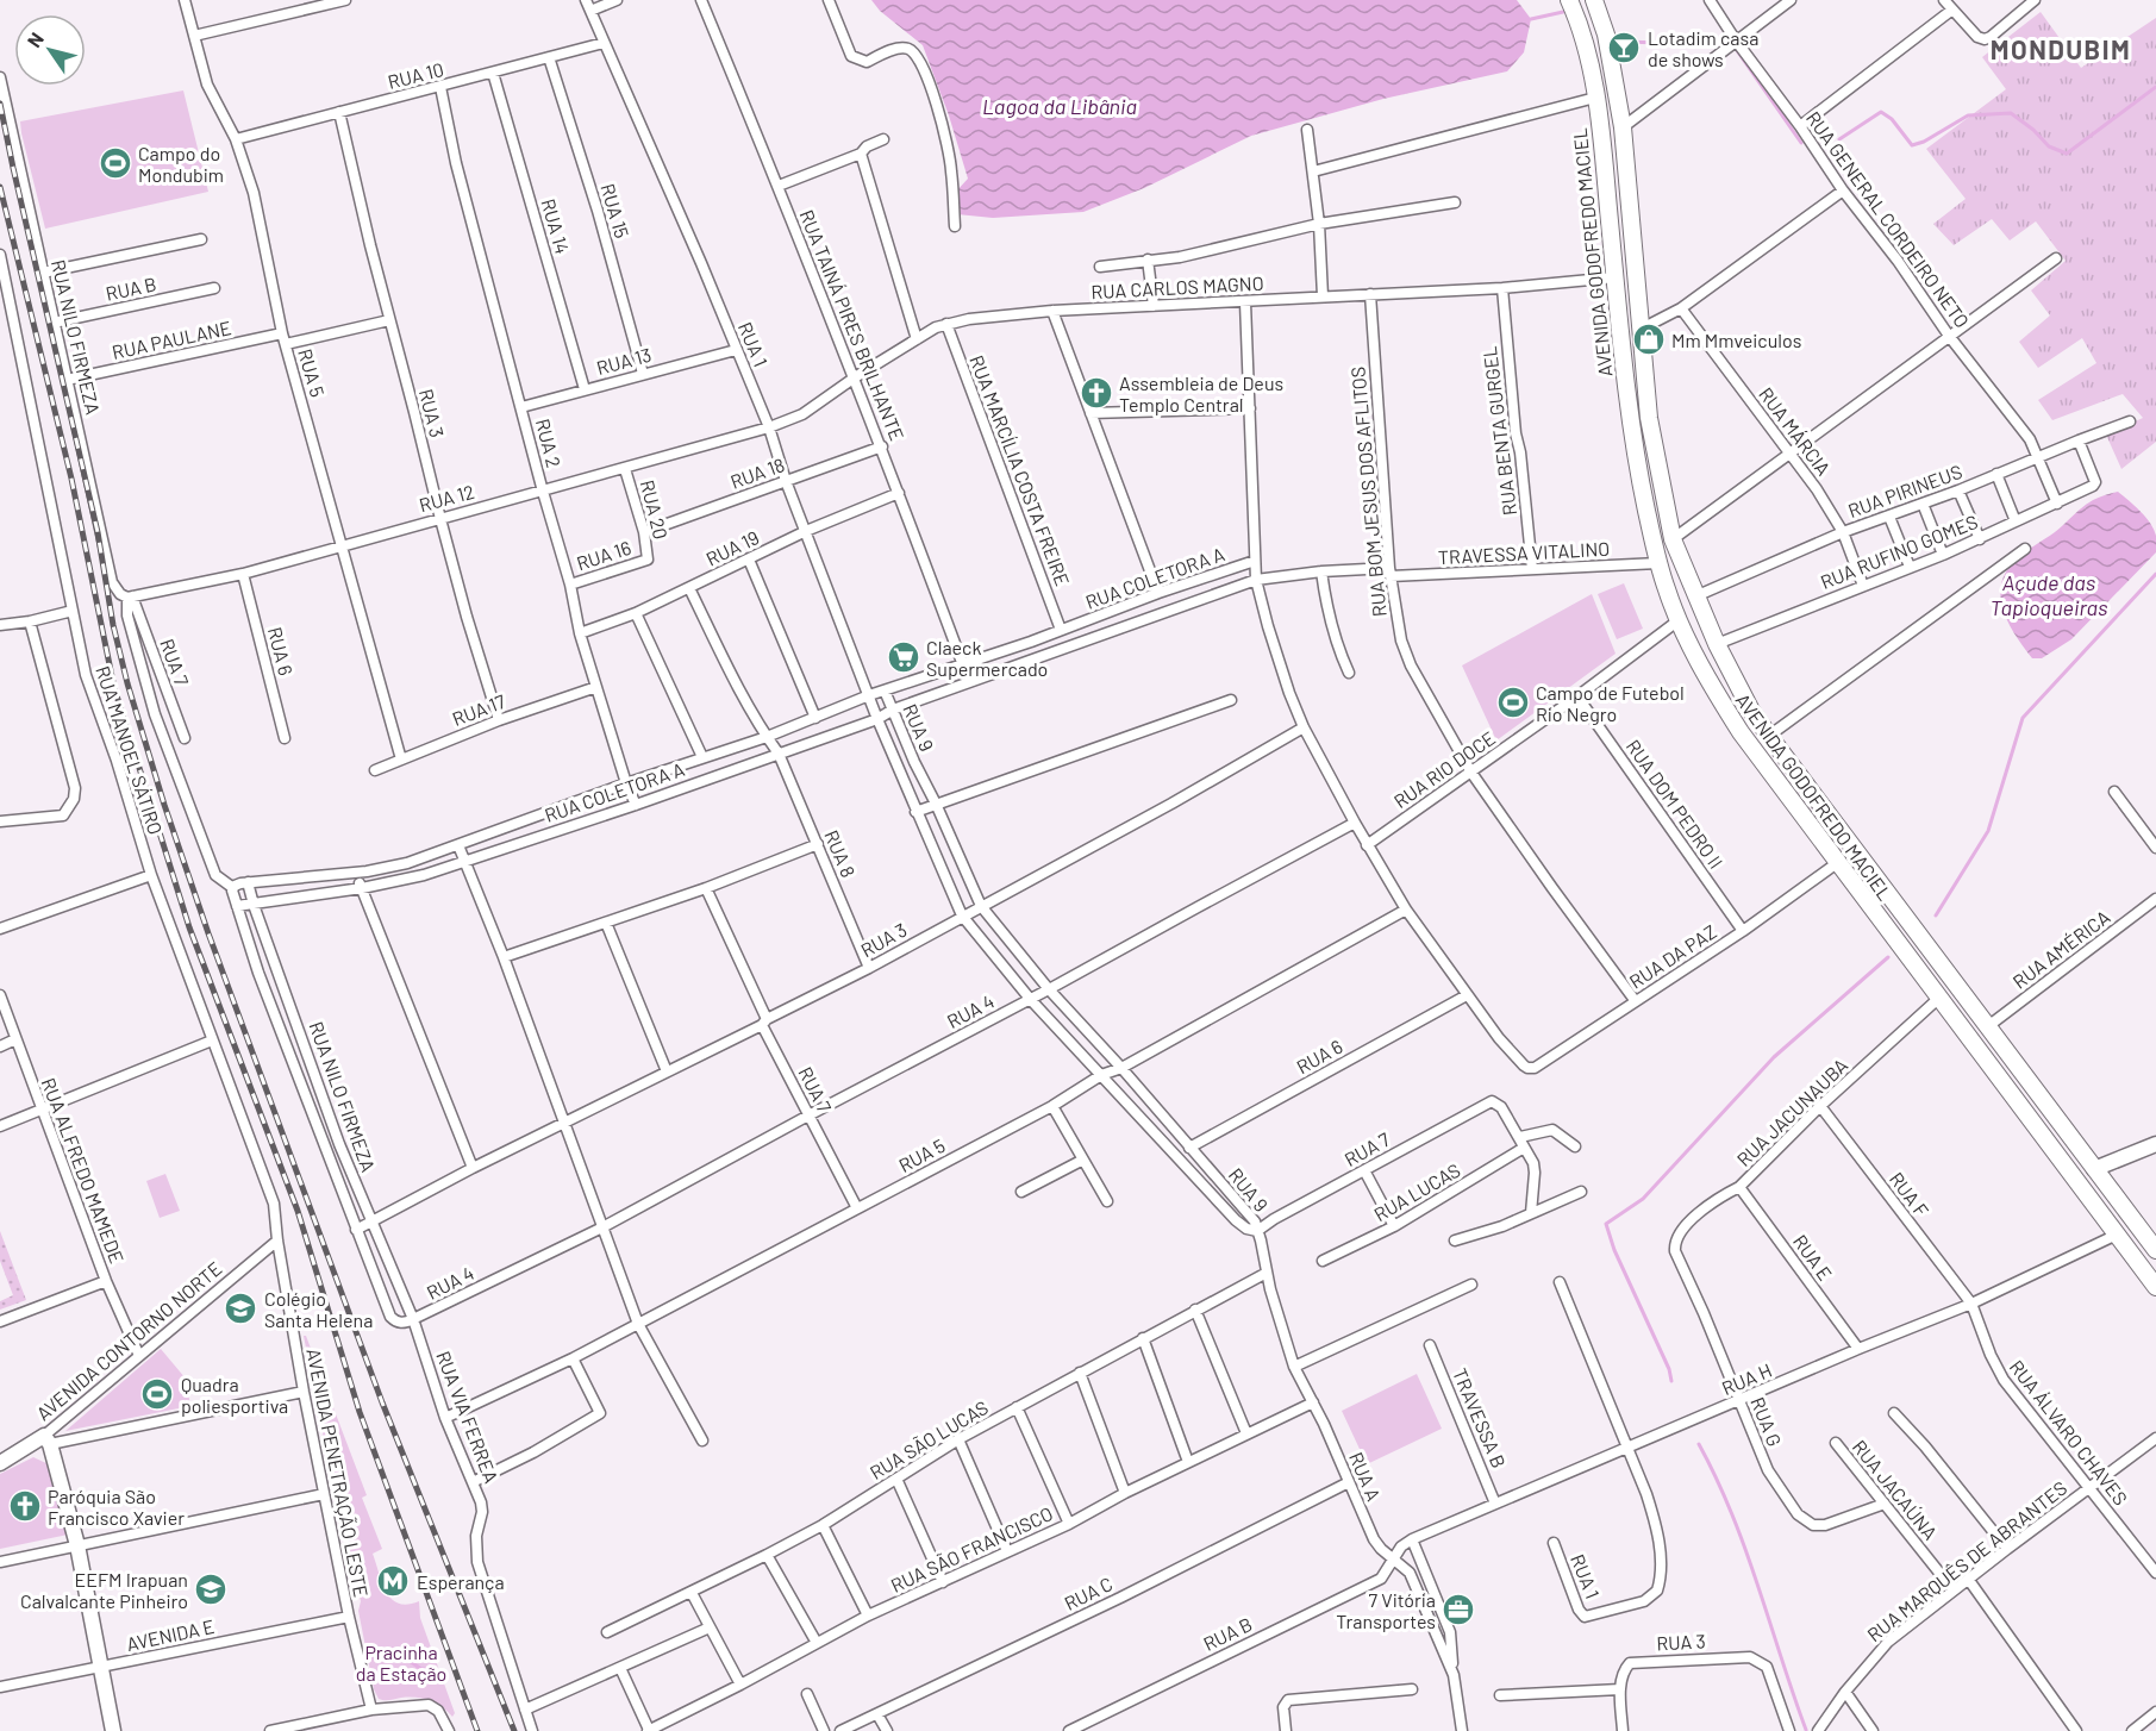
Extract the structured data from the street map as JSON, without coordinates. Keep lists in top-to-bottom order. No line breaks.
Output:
{"streets":{"main road":["AVENIDA GODOFREDO MACIEL"],"street":["RUA 10","RUA 15","RUA GENERAL CORDEIRO NETO","RUA 14","RUA CARLOS MAGNO","RUA B","RUA TAINÁ PIRES BRILHANTE","RUA NILO FIRMEZA","RUA PAULANE","RUA 1","RUA 13","RUA 5","RUA 3","RUA BENTA GURGEL","RUA MÁRCIA","RUA 2","RUA MARCÍLIA COSTA FREIRE","RUA 18","RUA PIRINEUS","RUA BOM JESUS DOS AFLITOS","RUA 12","RUA 20","RUA 19","RUA RUFINO GOMES","TRAVESSA VITALINO","RUA 16","RUA COLETORA A","RUA 6","RUA 7","RUA 17","RUA 9","RUA MANOEL SÁTIRO","RUA RIO DOCE","RUA DOM PEDRO II","RUA 8","RUA AMÉRICA","RUA DA PAZ","RUA 4","RUA JACUNAUBA","RUA ALFREDO MAMEDE","RUA LUCAS","RUA F","RUA E","AVENIDA CONTORNO NORTE","RUA H","RUA VIA FERREA","TRAVESSA B","RUA G","RUA ÁLVARO CHAVES","RUA SÃO LUCAS","AVENIDA PENETRAÇÃO LESTE","RUA A","RUA JACAÚNA","RUA SÃO FRANCISCO","RUA MARQUÊS DE ABRANTES","RUA C","AVENIDA E"]},"crossings":[["RUA 10","RUA 15"],["RUA 10","RUA 14"],["RUA 10","RUA 1"],["RUA 10","RUA 5"],["RUA 10","RUA 3"],["RUA 10","RUA 2"],["RUA 15","RUA 13"],["RUA GENERAL CORDEIRO NETO","RUA PIRINEUS"],["RUA GENERAL CORDEIRO NETO","RUA RUFINO GOMES"],["RUA 14","RUA 13"],["AVENIDA GODOFREDO MACIEL","RUA CARLOS MAGNO"],["AVENIDA GODOFREDO MACIEL","RUA PIRINEUS"],["AVENIDA GODOFREDO MACIEL","RUA RUFINO GOMES"],["AVENIDA GODOFREDO MACIEL","TRAVESSA VITALINO"],["AVENIDA GODOFREDO MACIEL","RUA RIO DOCE"],["AVENIDA GODOFREDO MACIEL","RUA AMÉRICA"],["AVENIDA GODOFREDO MACIEL","RUA DA PAZ"],["AVENIDA GODOFREDO MACIEL","RUA JACUNAUBA"],["AVENIDA GODOFREDO MACIEL","RUA H"],["RUA CARLOS MAGNO","RUA TAINÁ PIRES BRILHANTE"],["RUA CARLOS MAGNO","RUA 1"],["RUA CARLOS MAGNO","RUA BENTA GURGEL"],["RUA CARLOS MAGNO","RUA MARCÍLIA COSTA FREIRE"],["RUA CARLOS MAGNO","RUA BOM JESUS DOS AFLITOS"],["RUA CARLOS MAGNO","RUA 12"],["RUA B","RUA NILO FIRMEZA"],["RUA B","RUA H"],["RUA B","RUA A"],["RUA TAINÁ PIRES BRILHANTE","RUA 18"],["RUA TAINÁ PIRES BRILHANTE","RUA 19"],["RUA TAINÁ PIRES BRILHANTE","RUA COLETORA A"],["RUA NILO FIRMEZA","RUA PAULANE"],["RUA NILO FIRMEZA","RUA 3"],["RUA NILO FIRMEZA","RUA 12"],["RUA NILO FIRMEZA","RUA COLETORA A"],["RUA NILO FIRMEZA","RUA 7"],["RUA NILO FIRMEZA","RUA 4"],["RUA NILO FIRMEZA","RUA VIA FERREA"],["RUA PAULANE","RUA 5"],["RUA PAULANE","RUA 3"],["RUA 1","RUA 13"],["RUA 1","RUA 18"],["RUA 1","RUA 12"],["RUA 1","RUA 19"],["RUA 1","RUA COLETORA A"],["RUA 1","RUA 9"],["RUA 1","RUA H"],["RUA 13","RUA 2"],["RUA 5","RUA 12"],["RUA 5","RUA 7"],["RUA 5","RUA 17"],["RUA 5","RUA 9"],["RUA 5","RUA VIA FERREA"],["RUA 3","RUA 12"],["RUA 3","RUA 7"],["RUA 3","RUA 17"],["RUA 3","RUA 9"],["RUA 3","RUA 8"],["RUA BENTA GURGEL","TRAVESSA VITALINO"],["RUA MÁRCIA","RUA PIRINEUS"],["RUA MÁRCIA","RUA RUFINO GOMES"],["RUA 2","RUA 12"],["RUA 2","RUA 19"],["RUA 2","RUA 16"],["RUA 2","RUA COLETORA A"],["RUA 2","RUA 17"],["RUA MARCÍLIA COSTA FREIRE","RUA COLETORA A"],["RUA 18","RUA 20"],["RUA PIRINEUS","RUA RUFINO GOMES"],["RUA BOM JESUS DOS AFLITOS","TRAVESSA VITALINO"],["RUA BOM JESUS DOS AFLITOS","RUA RIO DOCE"],["RUA BOM JESUS DOS AFLITOS","RUA DA PAZ"],["RUA 12","RUA 20"],["RUA 12","RUA 6"],["RUA 12","RUA 7"],["RUA 20","RUA 16"],["RUA 19","RUA 8"],["TRAVESSA VITALINO","RUA COLETORA A"],["RUA COLETORA A","RUA 9"],["RUA COLETORA A","RUA 8"],["RUA 6","RUA 9"],["RUA 6","RUA DA PAZ"],["RUA 7","RUA 9"],["RUA 7","RUA 4"],["RUA 7","RUA LUCAS"],["RUA 7","RUA A"],["RUA 9","RUA 4"],["RUA 9","RUA A"],["RUA MANOEL SÁTIRO","AVENIDA CONTORNO NORTE"],["RUA MANOEL SÁTIRO","AVENIDA PENETRAÇÃO LESTE"],["RUA RIO DOCE","RUA DOM PEDRO II"],["RUA DOM PEDRO II","RUA DA PAZ"],["RUA 4","RUA VIA FERREA"],["RUA JACUNAUBA","RUA F"],["RUA JACUNAUBA","RUA E"],["RUA JACUNAUBA","RUA G"],["RUA ALFREDO MAMEDE","AVENIDA CONTORNO NORTE"],["RUA F","RUA H"],["RUA F","RUA ÁLVARO CHAVES"],["RUA E","RUA H"],["AVENIDA CONTORNO NORTE","AVENIDA PENETRAÇÃO LESTE"],["RUA H","TRAVESSA B"],["RUA H","RUA G"],["RUA H","RUA ÁLVARO CHAVES"],["RUA H","RUA A"],["RUA G","RUA JACAÚNA"],["RUA ÁLVARO CHAVES","RUA MARQUÊS DE ABRANTES"],["RUA SÃO LUCAS","RUA A"],["AVENIDA PENETRAÇÃO LESTE","AVENIDA E"],["RUA A","RUA SÃO FRANCISCO"],["RUA A","RUA C"],["RUA JACAÚNA","RUA MARQUÊS DE ABRANTES"]],"districts":["MONDUBIM"],"water":["Lagoa da Libânia","Açude das Tapioqueiras"],"parks":["Pracinha da Estação"],"places":{"bar":["Lotadim casa de shows"],"sports":["Campo do Mondubim","Campo de Futebol Rio Negro","Quadra poliesportiva"],"shop":["Mm Mmveiculos"],"church":["Assembleia de Deus Templo Central","Paróquia São Francisco Xavier"],"supermarket":["Claeck Supermercado"],"school or university":["Colégio Santa Helena","EEFM Irapuan Calvalcante Pinheiro"],"metro station":["Esperança"],"office":["7 Vitória Transportes"]},"north":"top left"}
